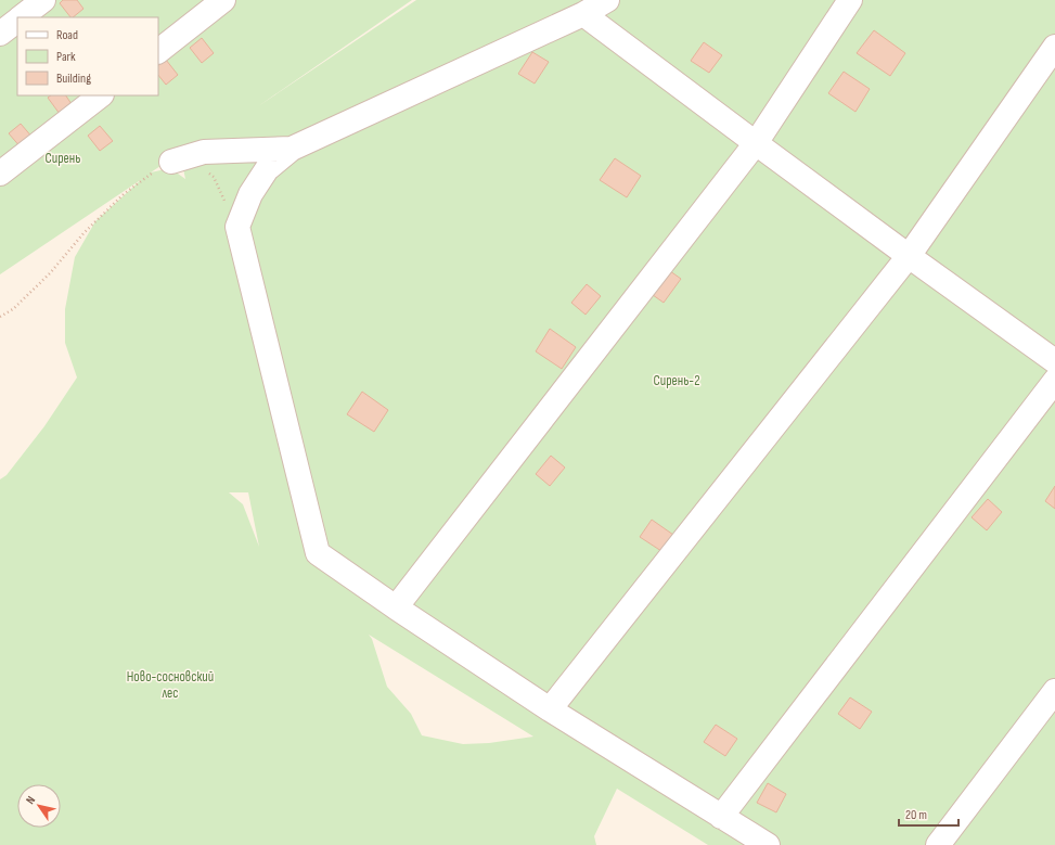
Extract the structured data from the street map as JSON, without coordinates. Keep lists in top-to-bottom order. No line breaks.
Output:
{"parks":["Сирень","Сирень-2","Ново-сосновский лес"],"legend":["Road","Park","Building"],"scale_bar":"20 m","north":"top left"}
